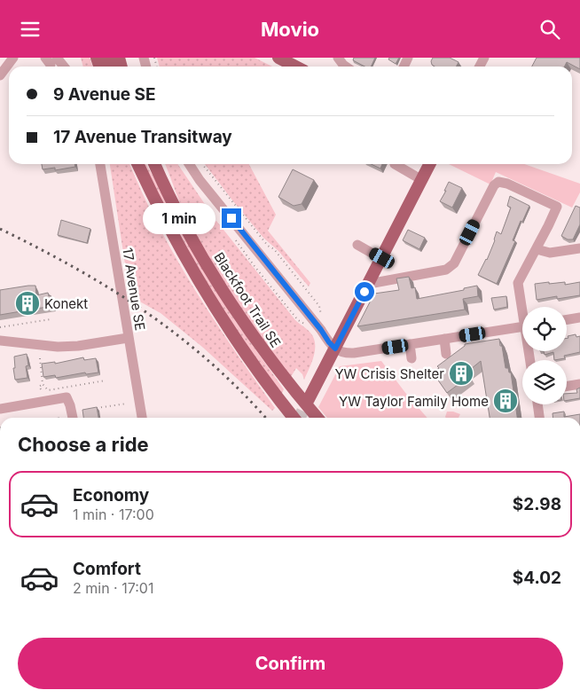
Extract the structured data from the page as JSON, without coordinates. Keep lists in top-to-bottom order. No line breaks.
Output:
{"streets":{"main road":["Blackfoot Trail SE"],"street":["17 Avenue SE"]},"places":{"building":["Konekt","YW Crisis Shelter","YW Taylor Family Home"]},"page":{"header":"Movio","banner":["9 Avenue SE","17 Avenue Transitway"],"bubble":"1 min","heading":"Choose a ride","list":[{"name":"Economy","note":"1 min · 17:00","value":"$2.98"},{"name":"Comfort","note":"2 min · 17:01","value":"$4.02"}],"buttons":"Confirm"}}
